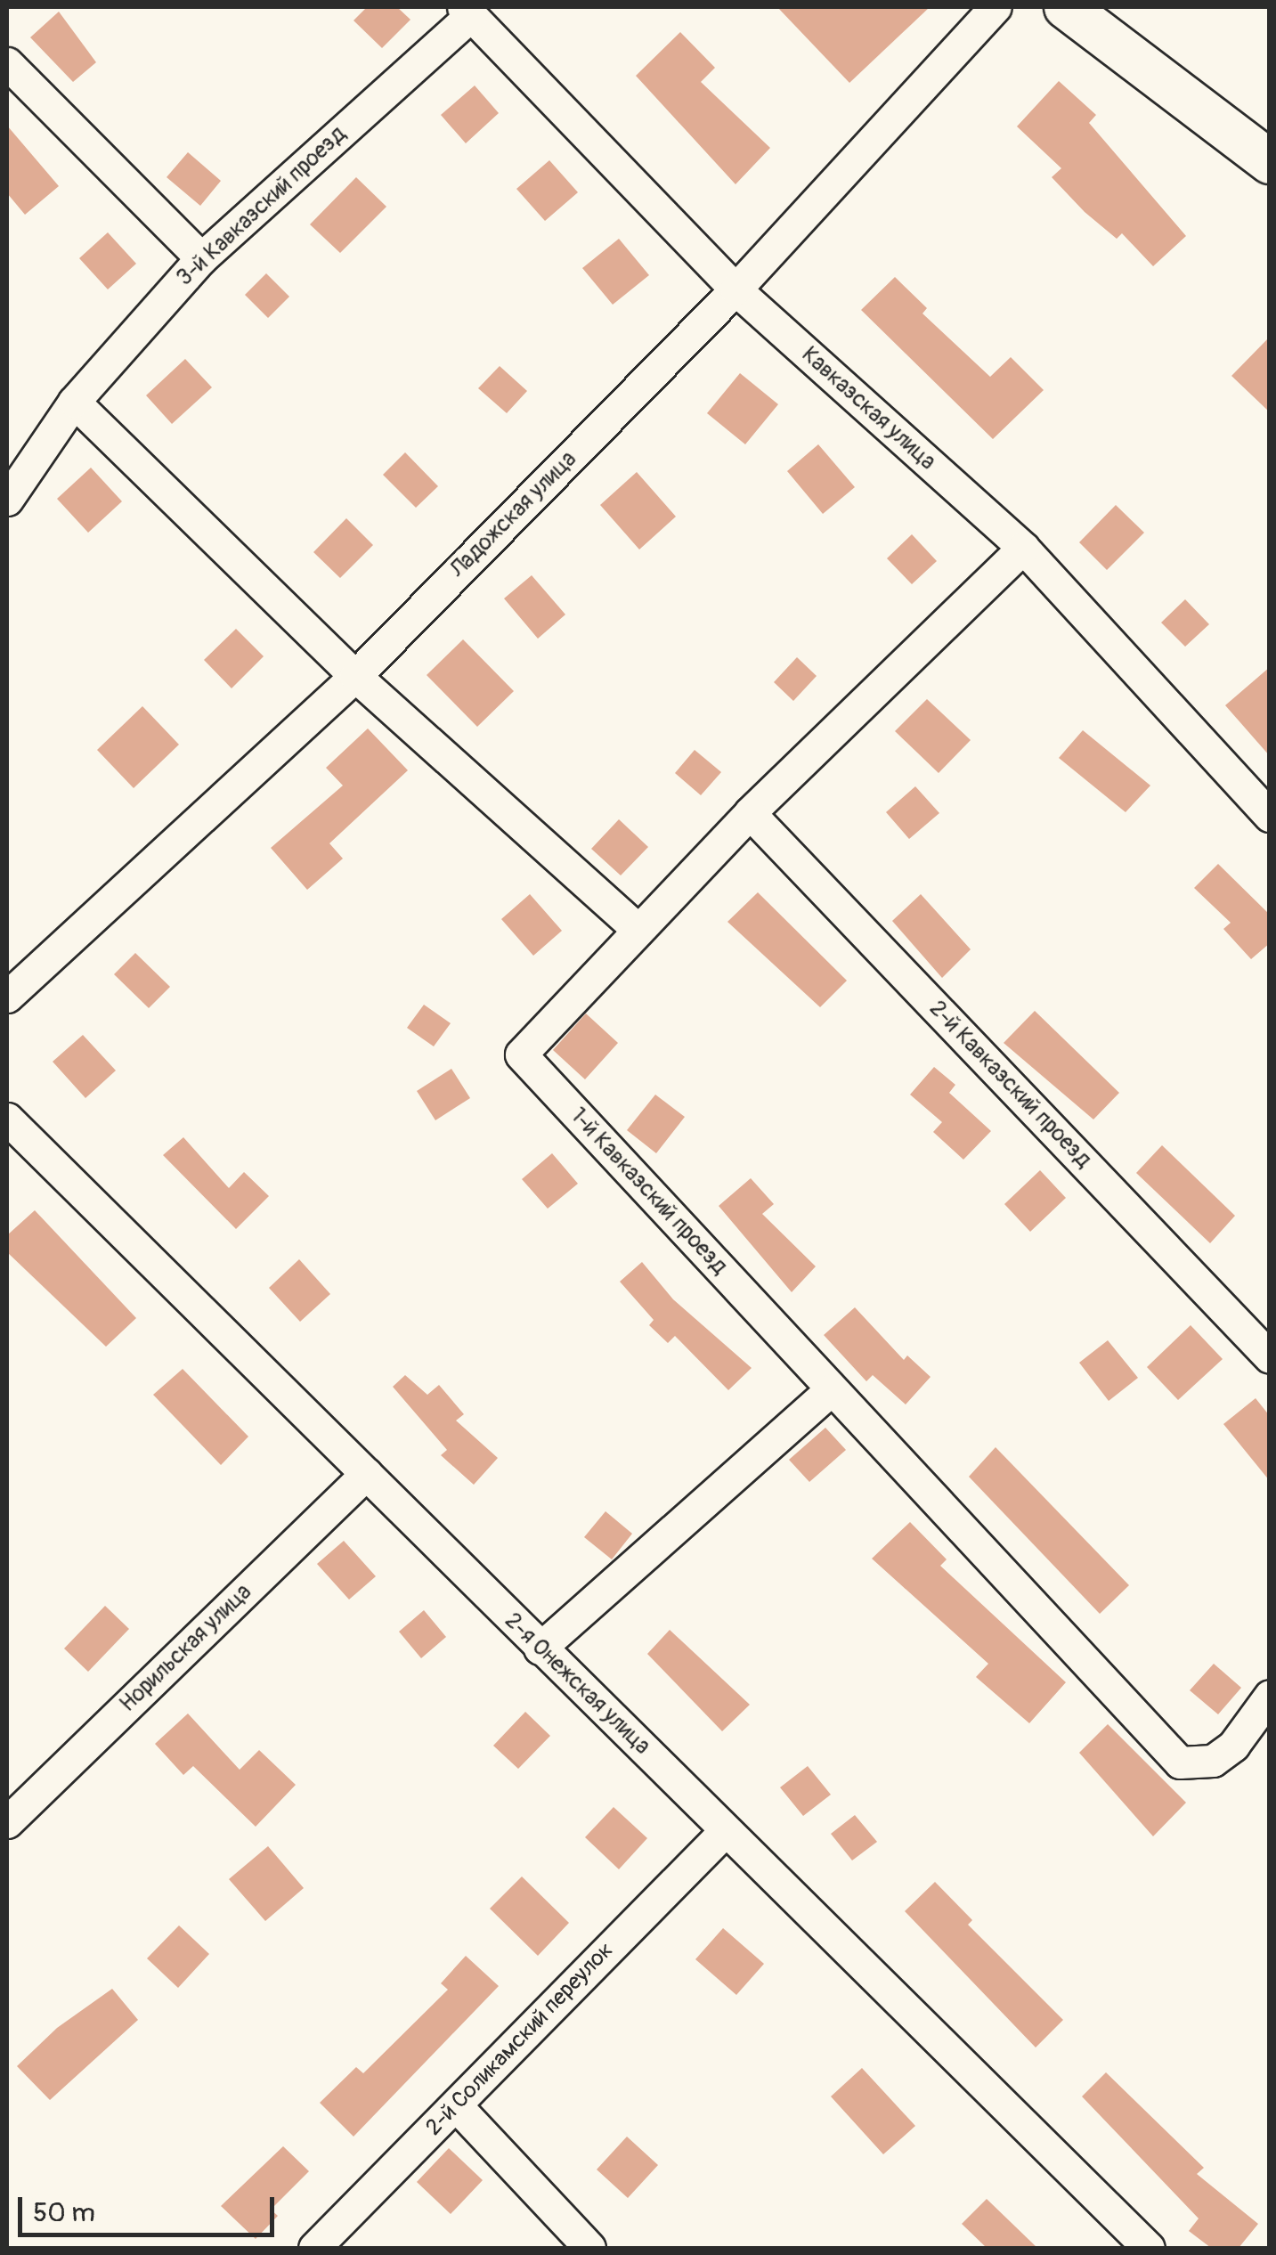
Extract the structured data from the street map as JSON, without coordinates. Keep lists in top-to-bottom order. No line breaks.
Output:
{"streets":{"street":["3-й Кавказский проезд","Кавказская улица","Ладожская улица","2-й Кавказский проезд","1-й Кавказский проезд","Норильская улица","2-я Онежская улица","2-й Соликамский переулок"]},"crossings":[["3-й Кавказский проезд","Кавказская улица"],["Кавказская улица","Ладожская улица"],["Кавказская улица","1-й Кавказский проезд"],["2-й Кавказский проезд","1-й Кавказский проезд"],["Норильская улица","2-я Онежская улица"],["2-я Онежская улица","2-й Соликамский переулок"]],"scale_bar":"50 m"}
